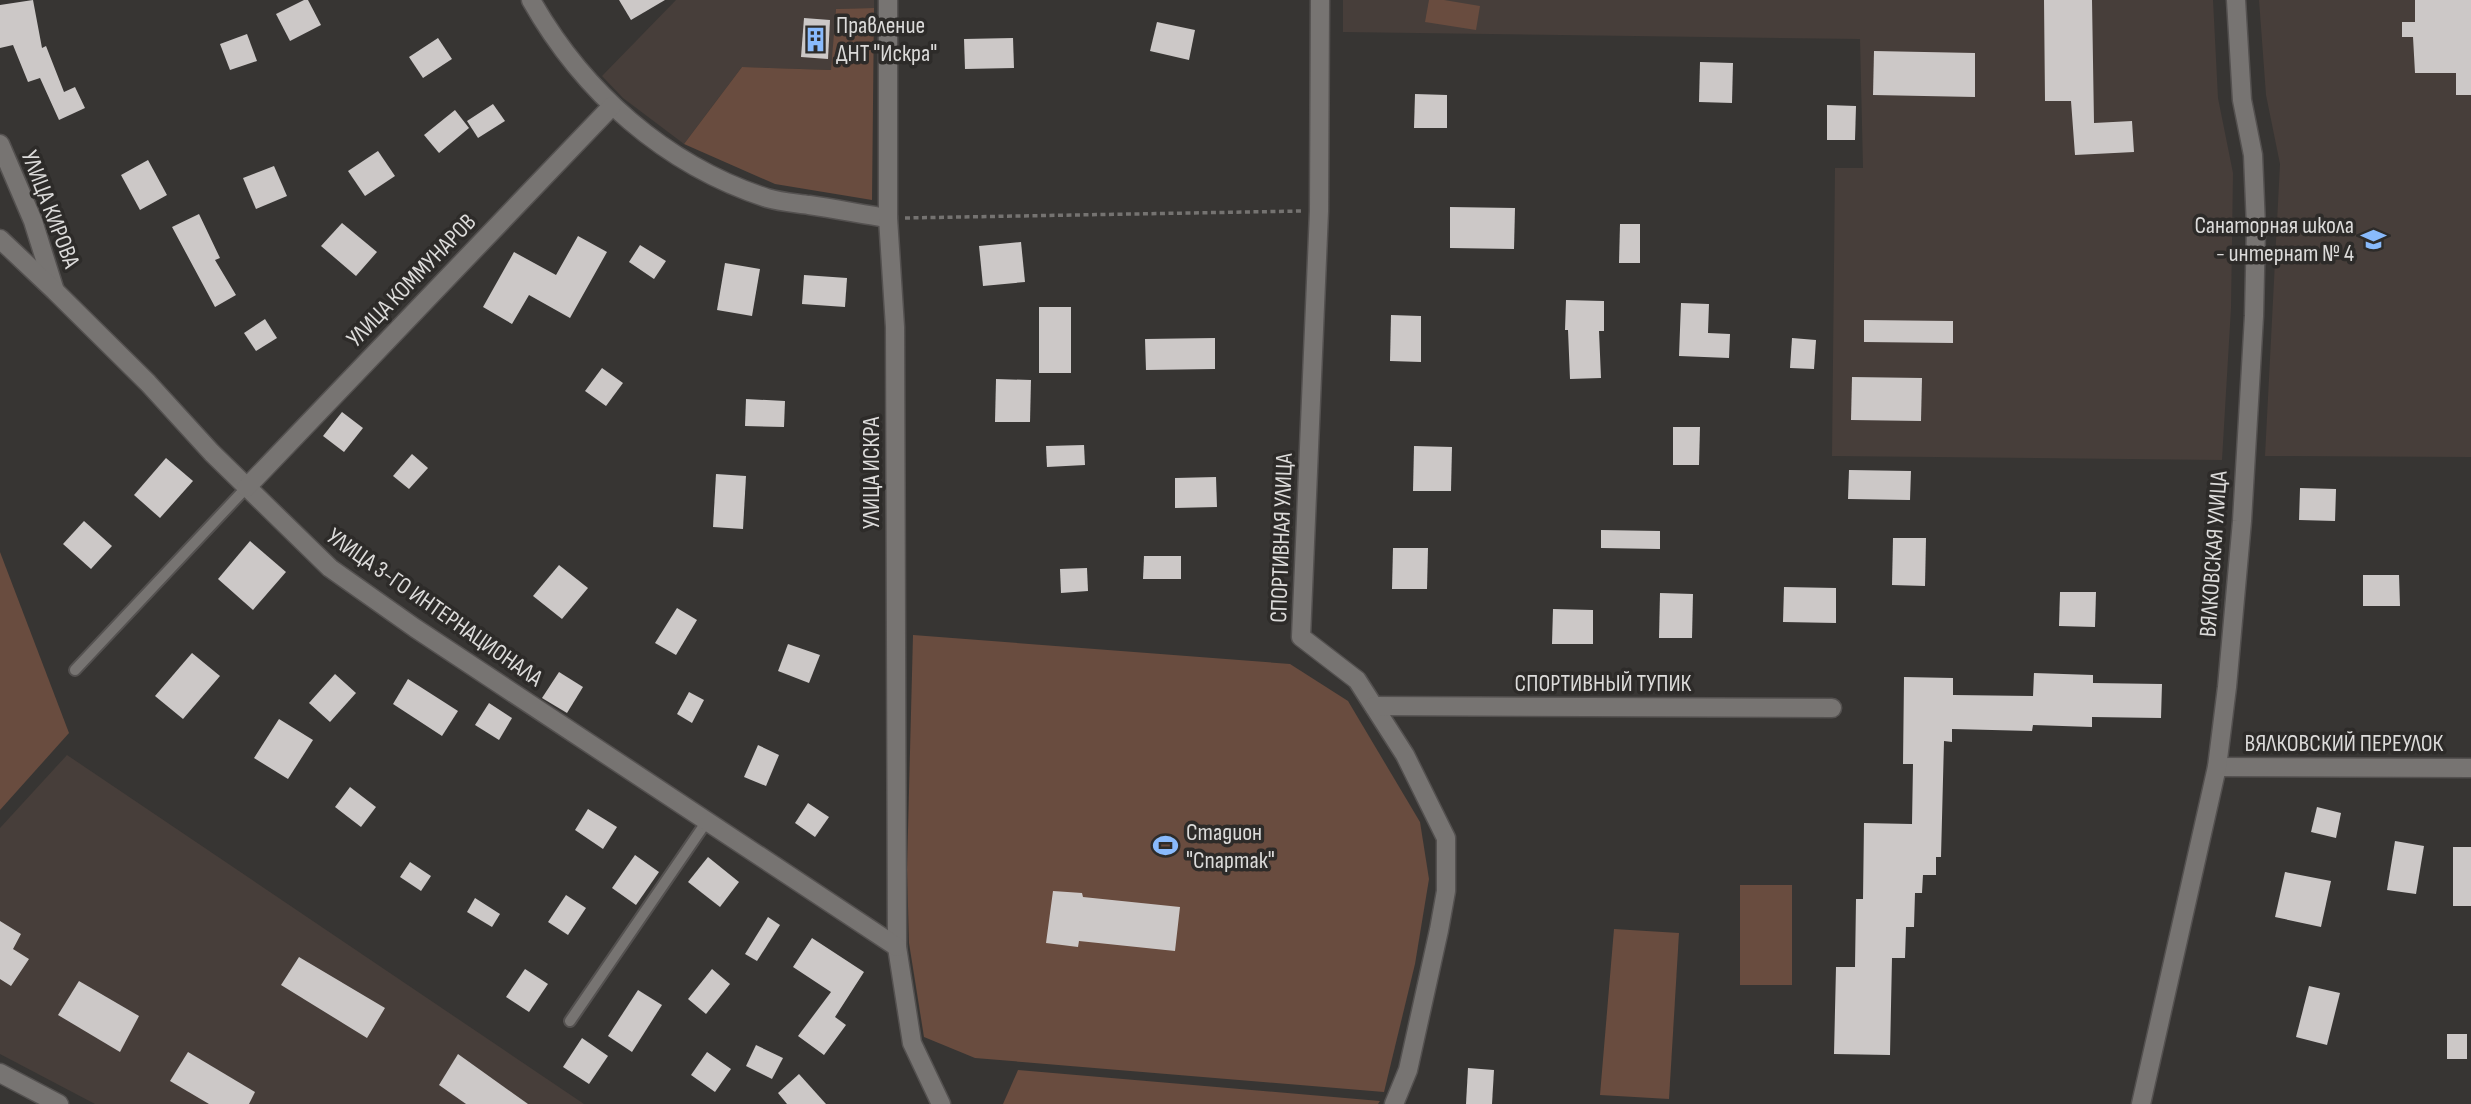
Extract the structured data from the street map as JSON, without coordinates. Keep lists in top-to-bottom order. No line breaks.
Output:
{"streets":{"street":["УЛИЦА КИРОВА","УЛИЦА КОММУНАРОВ","УЛИЦА ИСКРА","СПОРТИВНАЯ УЛИЦА","ВЯЛКОВСКАЯ УЛИЦА","УЛИЦА 3-ГО ИНТЕРНАЦИОНАЛА","СПОРТИВНЫЙ ТУПИК","ВЯЛКОВСКИЙ ПЕРЕУЛОК"]},"crossings":[["УЛИЦА КИРОВА","УЛИЦА 3-ГО ИНТЕРНАЦИОНАЛА"],["УЛИЦА КОММУНАРОВ","УЛИЦА 3-ГО ИНТЕРНАЦИОНАЛА"],["УЛИЦА ИСКРА","УЛИЦА 3-ГО ИНТЕРНАЦИОНАЛА"],["СПОРТИВНАЯ УЛИЦА","СПОРТИВНЫЙ ТУПИК"],["ВЯЛКОВСКАЯ УЛИЦА","ВЯЛКОВСКИЙ ПЕРЕУЛОК"]],"places":{"building":["Правление ДНТ \"Искра\""],"school or university":["Санаторная школа - интернат № 4"],"sports":["Стадион \"Спартак\""]}}
